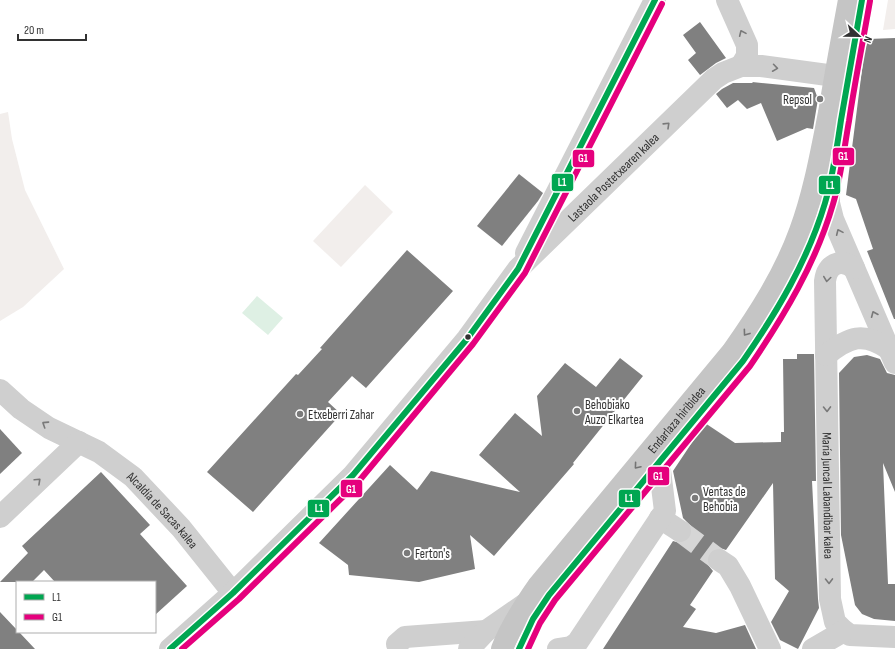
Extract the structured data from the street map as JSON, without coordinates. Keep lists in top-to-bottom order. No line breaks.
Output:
{"streets":{"main road":["Endarlaza hiribidea"],"street":["Lastaola Postetxearen kalea","María Juncal Labandibar kalea","Alcaldía de Sacas kalea"]},"crossings":[["Lastaola Postetxearen kalea","Alcaldía de Sacas kalea"]],"one_way":["Lastaola Postetxearen kalea"],"places":["Repsol","Behobiako Auzo Elkartea","Etxeberri Zahar","Ventas de Behobia","Ferton's"],"lines":["transit line L1","transit line G1"],"legend":["L1","G1"],"scale_bar":"20 m","north":"right"}
